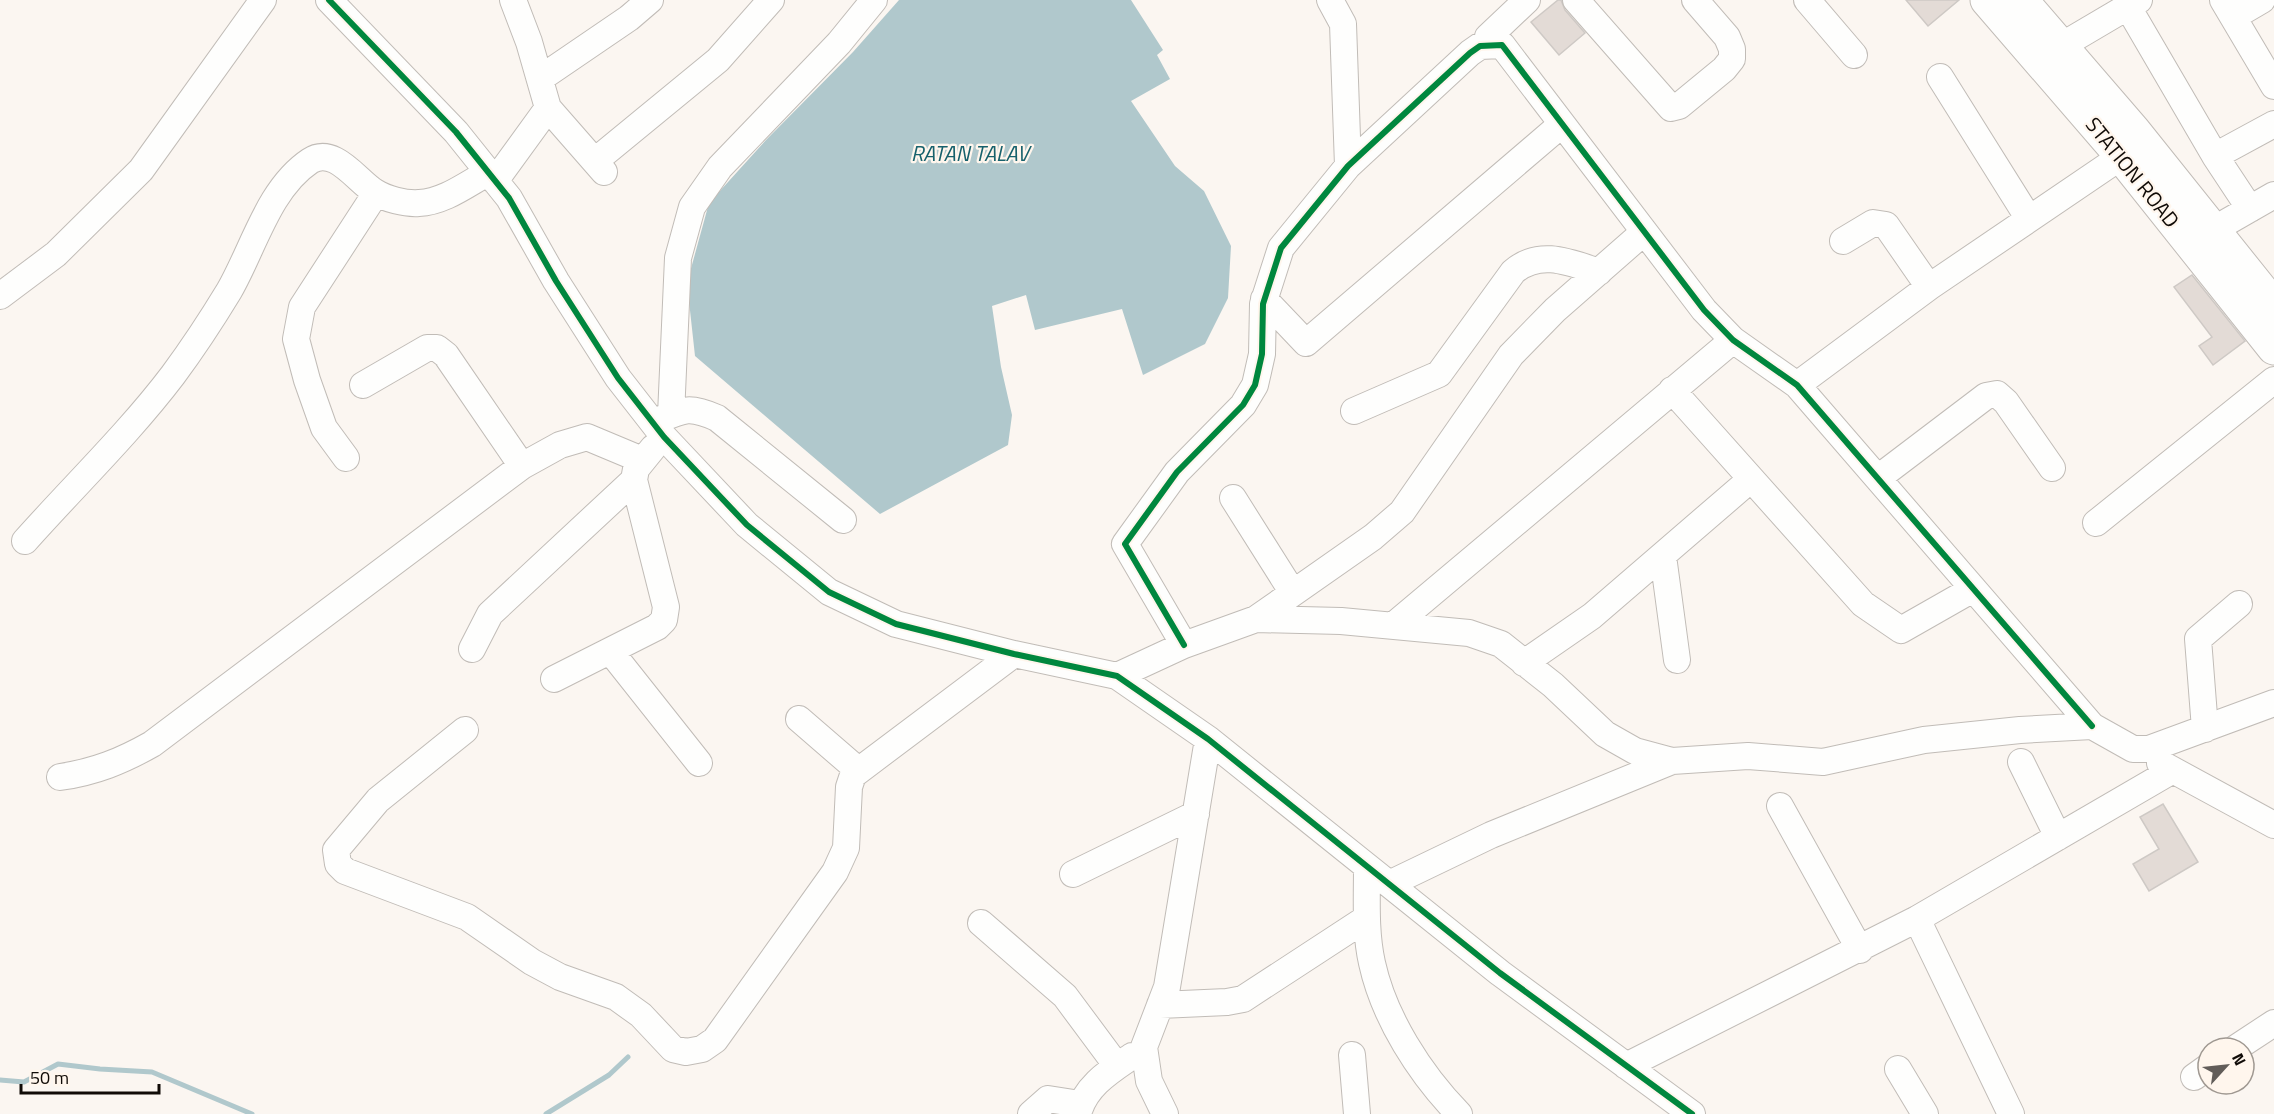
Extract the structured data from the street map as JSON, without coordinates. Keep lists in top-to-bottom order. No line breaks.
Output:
{"streets":{"main road":["STATION ROAD"]},"water":["RATAN TALAV"],"scale_bar":"50 m","north":"top right"}
